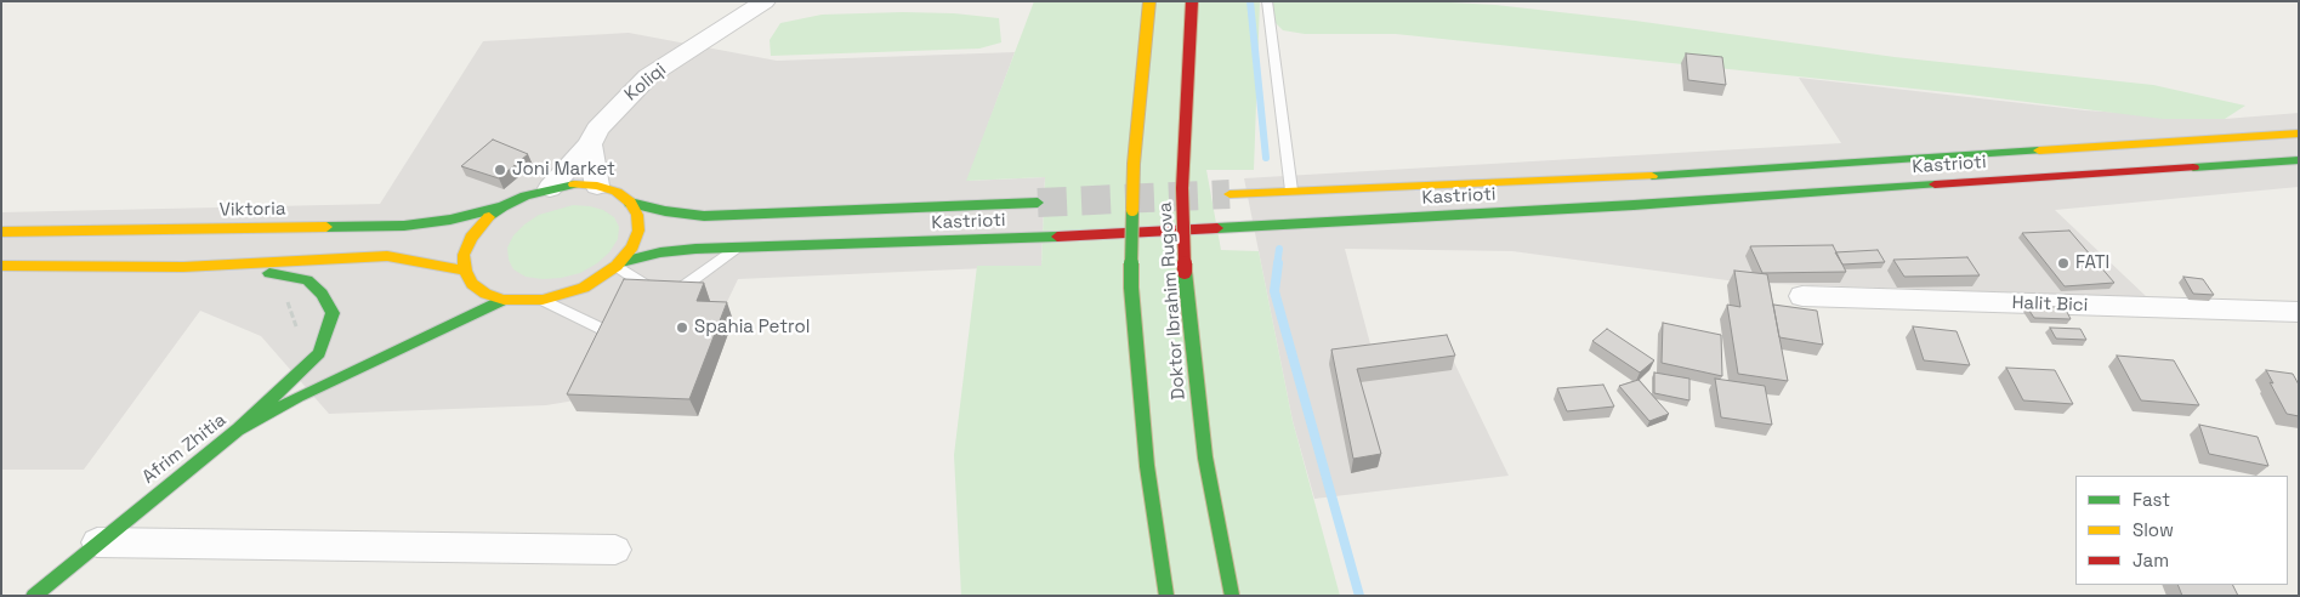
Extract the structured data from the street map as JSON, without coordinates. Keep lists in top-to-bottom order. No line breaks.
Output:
{"streets":{"main road":["Kastrioti","Viktoria","Doktor Ibrahim Rugova","Afrim Zhitia"],"street":["Koliqi","Halit Bici"]},"crossings":[["Koliqi","Kastrioti"],["Koliqi","Viktoria"],["Koliqi","Afrim Zhitia"],["Kastrioti","Viktoria"],["Kastrioti","Afrim Zhitia"],["Viktoria","Afrim Zhitia"]],"places":["Joni Market","FATI","Spahia Petrol"],"legend":["Fast","Slow","Jam"]}
